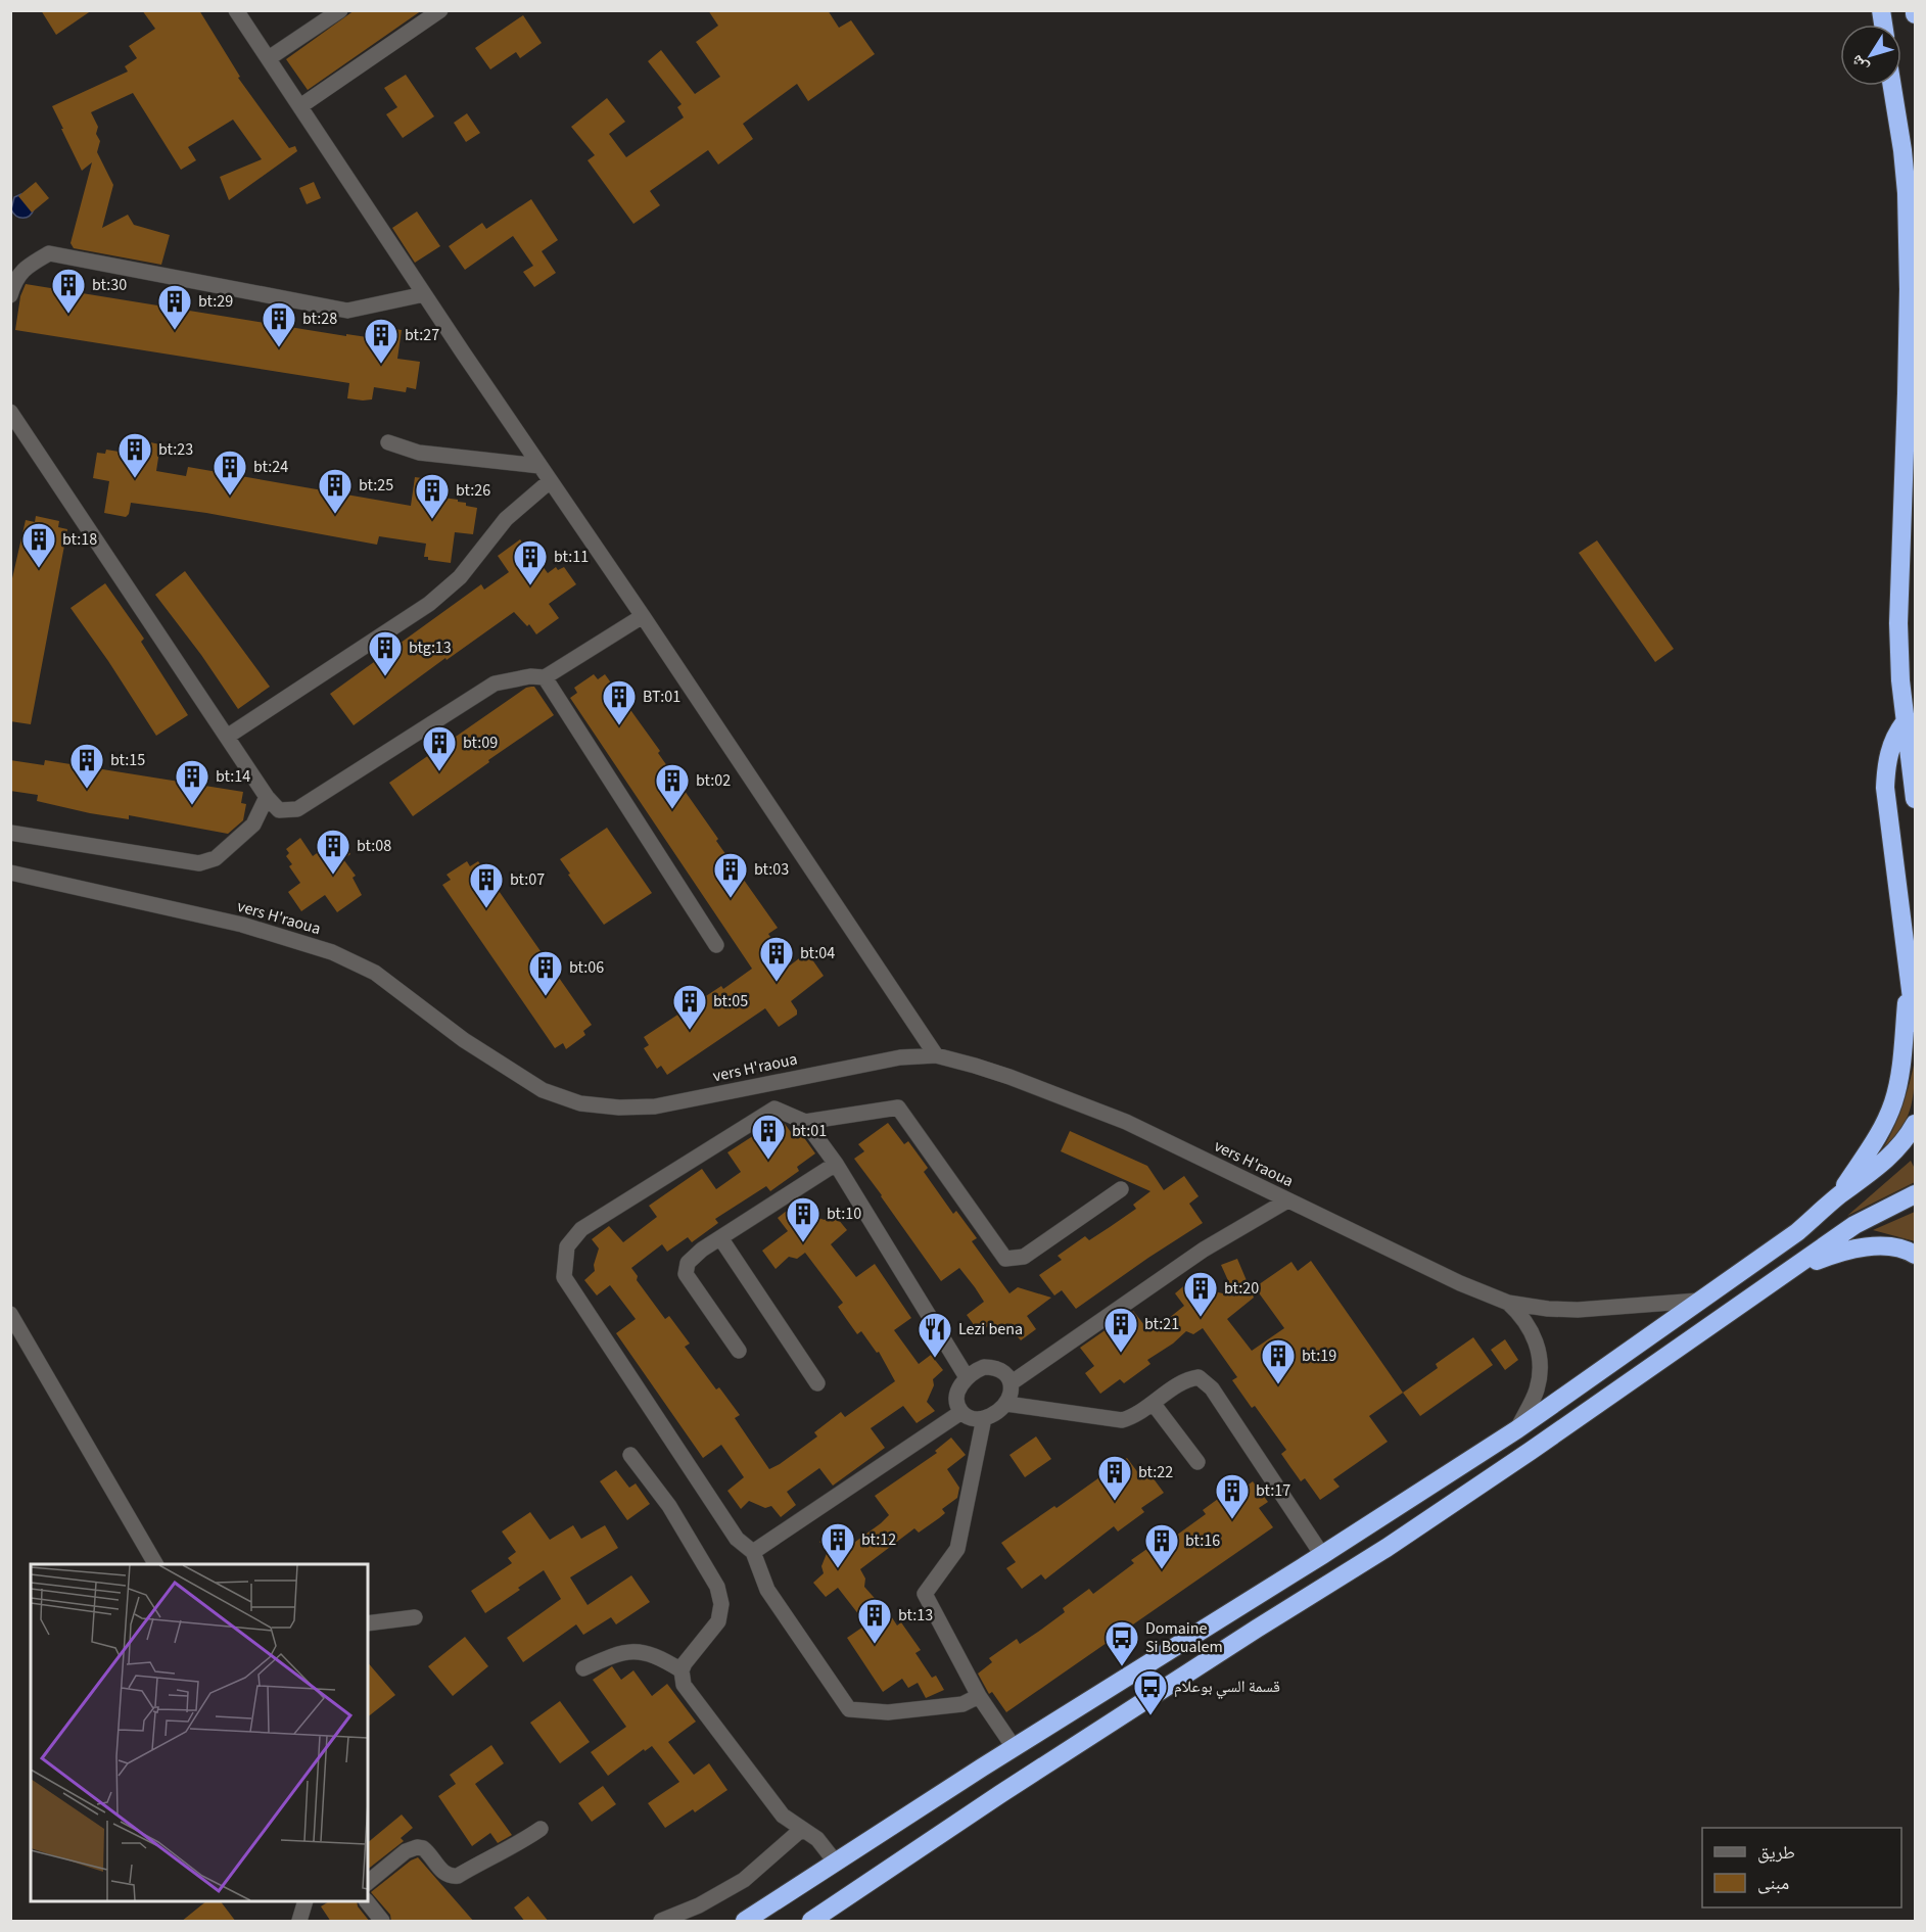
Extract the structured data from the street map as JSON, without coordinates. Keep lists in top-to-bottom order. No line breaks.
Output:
{"streets":{"street":["vers H'raoua"]},"places":{"building":["bt:30","bt:29","bt:28","bt:27","bt:23","bt:24","bt:25","bt:26","bt:18","bt:11","btg:13","BT:01","bt:09","bt:15","bt:14","bt:02","bt:08","bt:03","bt:07","bt:04","bt:06","bt:05","bt:01","bt:10","bt:20","bt:21","bt:19","bt:22","bt:17","bt:12","bt:16","bt:13"],"restaurant":["Lezi bena"],"bus stop":["Domaine Si Boualem","قسمة السي بوعلام"]},"legend":["طريق","مبنى"],"north":"bottom left"}
